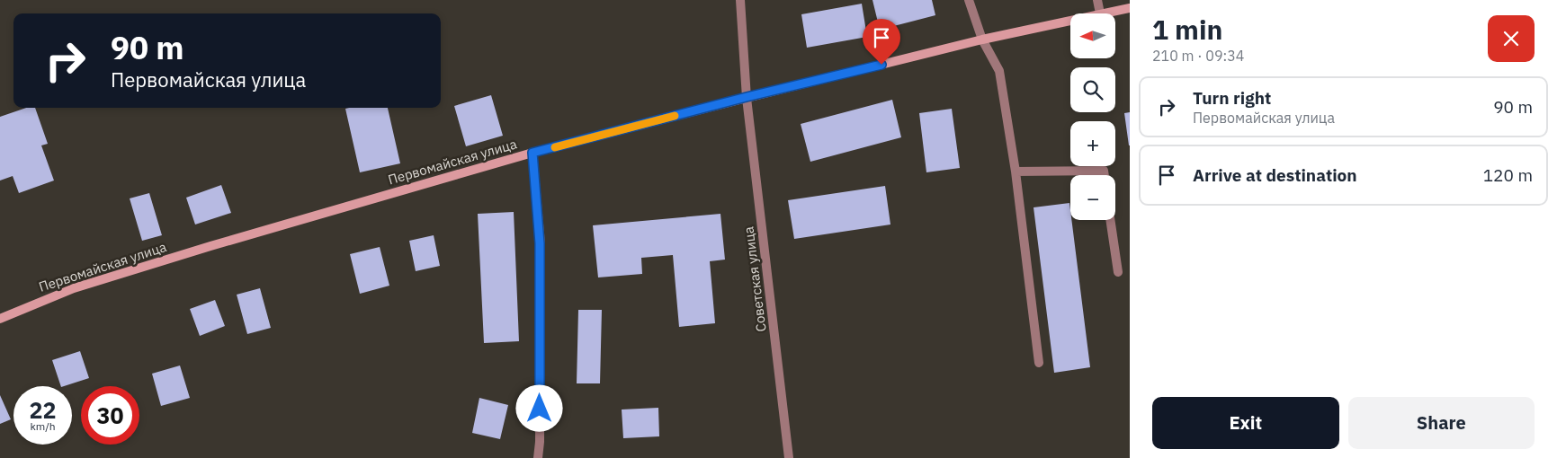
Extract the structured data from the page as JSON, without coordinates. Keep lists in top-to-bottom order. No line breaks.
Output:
{"streets":{"main road":["Первомайская улица"],"street":["Советская улица"]},"crossings":[["Первомайская улица","Советская улица"]],"north":"left","page":{"heading":["1 min","210 m · 09:34"],"map_buttons":["+","−"],"turn":["90 m","Первомайская улица"],"list":[{"name":"Turn right","note":"Первомайская улица","value":"90 m"},{"name":"Arrive at destination","value":"120 m"}],"speed":"22 km/h","limit":"30","buttons":["Exit","Share"]}}
